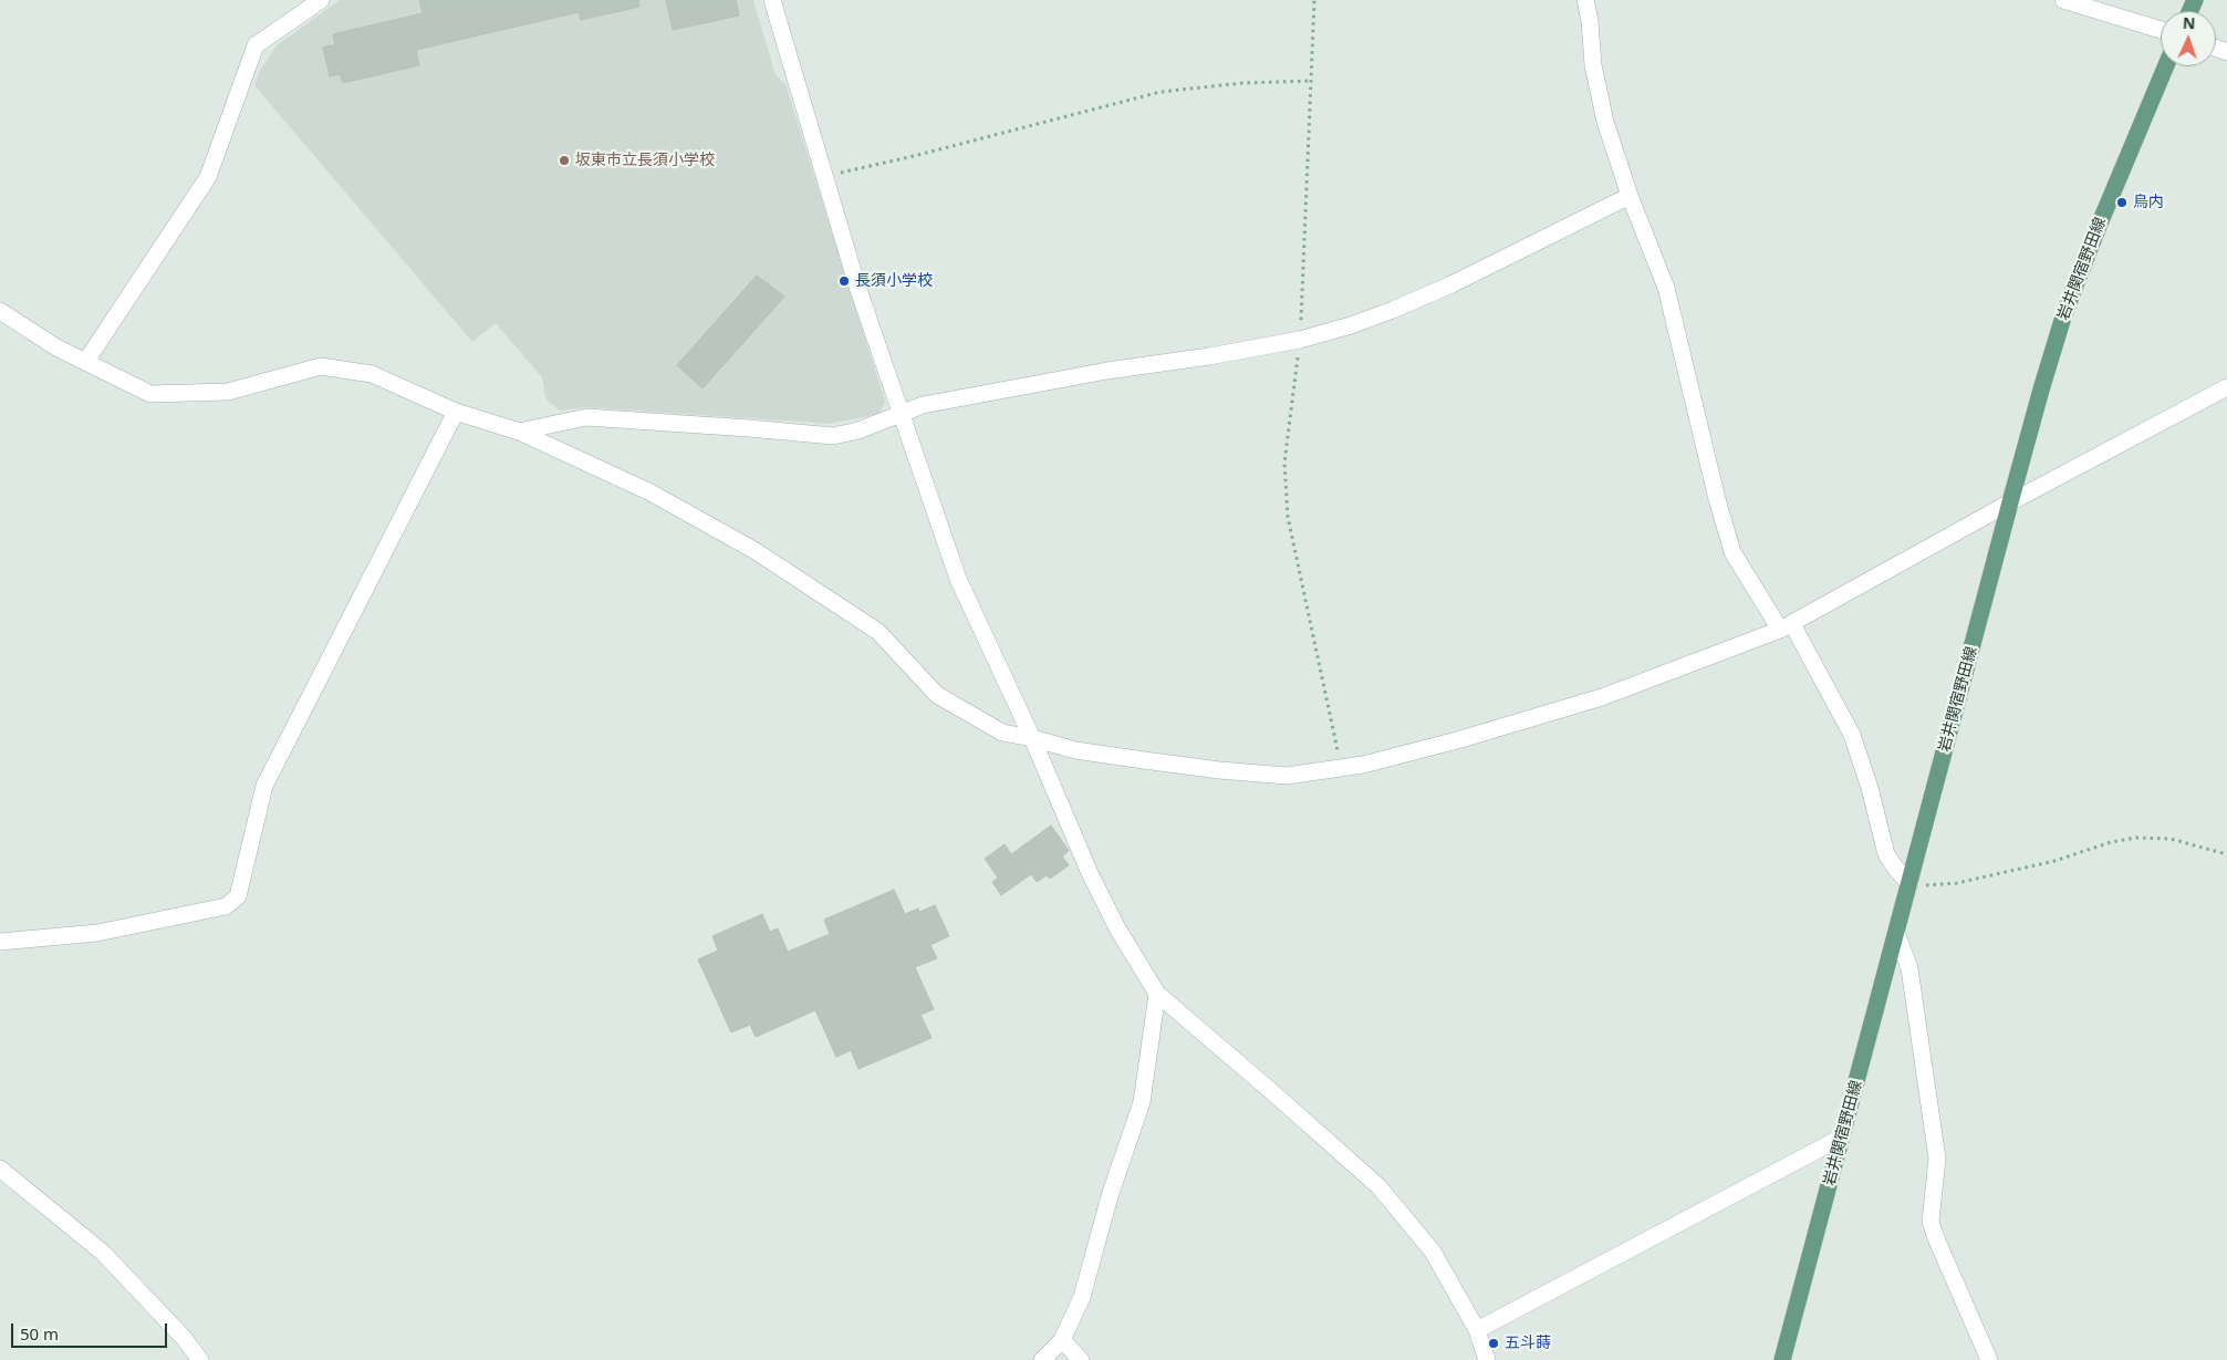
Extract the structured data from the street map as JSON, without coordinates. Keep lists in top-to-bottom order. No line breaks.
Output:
{"streets":{"main road":["岩井関宿野田線"]},"places":["坂東市立長須小学校","烏内","長須小学校","五斗蒔"],"scale_bar":"50 m","north":"top"}
